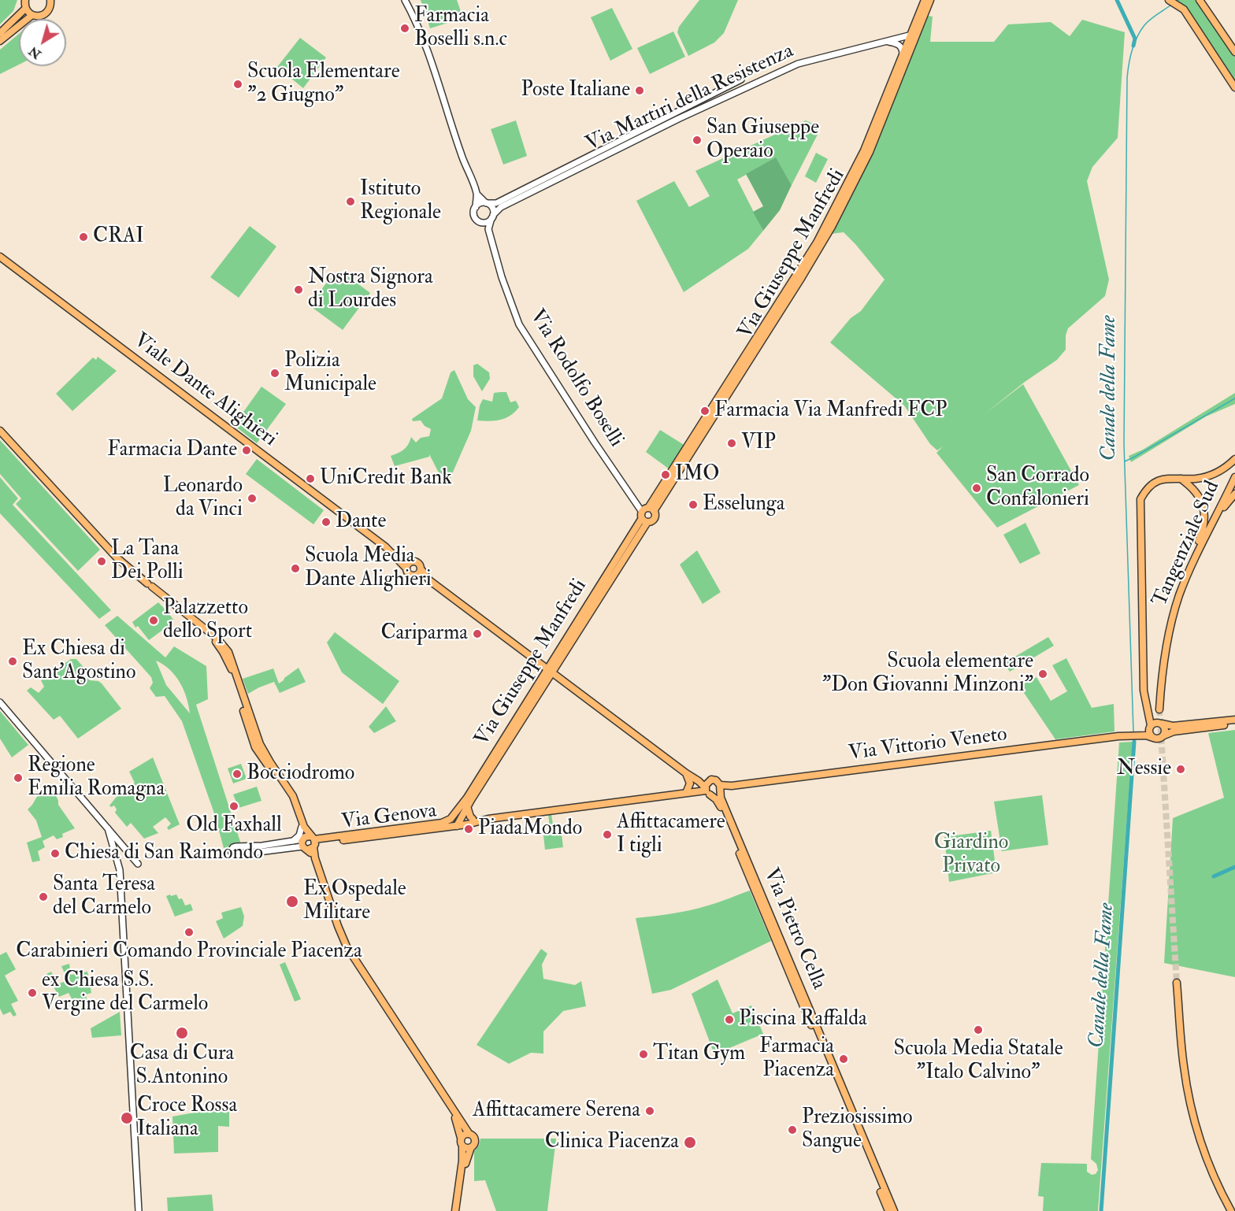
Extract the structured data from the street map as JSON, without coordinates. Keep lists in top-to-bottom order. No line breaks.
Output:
{"streets":{"main road":["Via Giuseppe Manfredi","Viale Dante Alighieri","Tangenziale Sud","Via Vittorio Veneto","Via Genova","Via Pietro Cella"],"street":["Via Martiri della Resistenza","Via Rodolfo Boselli"]},"crossings":[["Via Martiri della Resistenza","Via Giuseppe Manfredi"],["Via Giuseppe Manfredi","Via Rodolfo Boselli"],["Via Giuseppe Manfredi","Via Genova"],["Via Giuseppe Manfredi","Via Pietro Cella"],["Via Vittorio Veneto","Via Pietro Cella"]],"water":["Canale della Fame"],"parks":["Giardino Privato"],"places":["Farmacia Boselli s.n.c","Scuola Elementare \"2 Giugno\"","Poste Italiane","San Giuseppe Operaio","Istituto Regionale","CRAI","Nostra Signora di Lourdes","Polizia Municipale","Farmacia Via Manfredi FCP","VIP","Farmacia Dante","IMO","UniCredit Bank","San Corrado Confalonieri","Leonardo da Vinci","Esselunga","Dante","La Tana Dei Polli","Scuola Media Dante Alighieri","Palazzetto dello Sport","Cariparma","Ex Chiesa di Sant'Agostino","Scuola elementare \"Don Giovanni Minzoni\"","Nessie","Bocciodromo","Regione Emilia Romagna","Old Faxhall","PiadaMondo","Affittacamere I tigli","Chiesa di San Raimondo","Santa Teresa del Carmelo","Ex Ospedale Militare","Carabinieri Comando Provinciale Piacenza","ex Chiesa S.S. Vergine del Carmelo","Piscina Raffalda","Scuola Media Statale \"Italo Calvino\"","Casa di Cura S.Antonino","Titan Gym","Farmacia Piacenza","Affittacamere Serena","Croce Rossa Italiana","Preziosissimo Sangue","Clinica Piacenza"],"north":"bottom left"}
